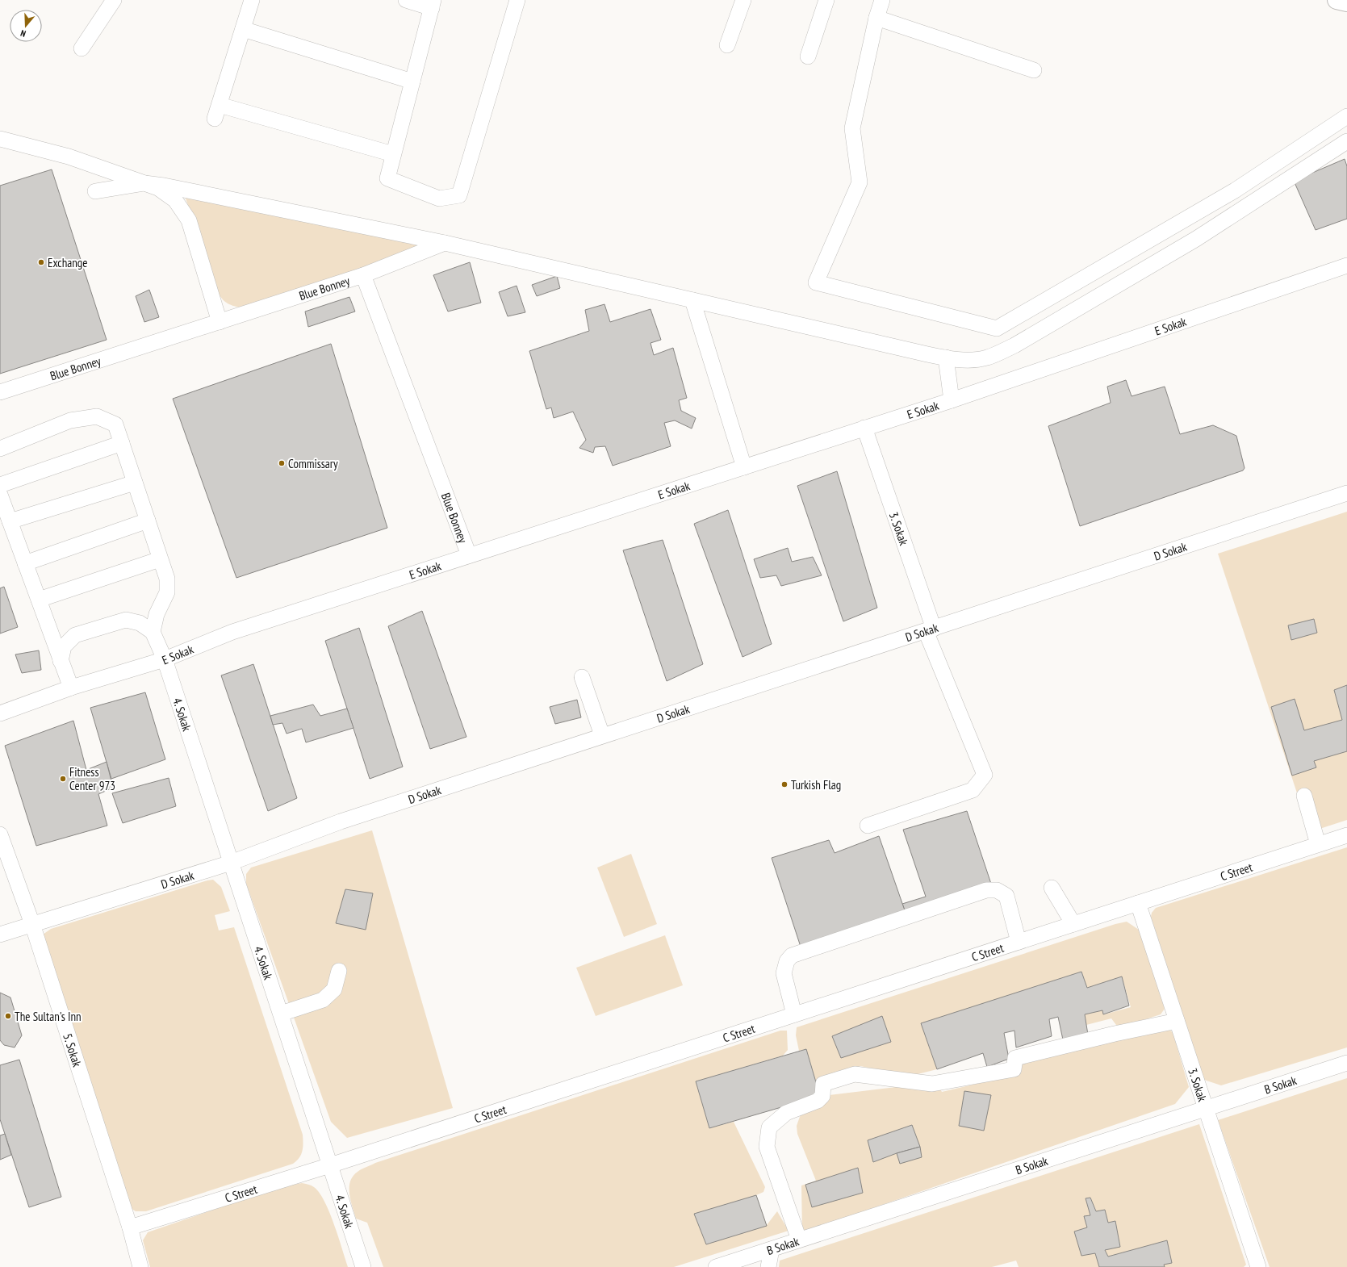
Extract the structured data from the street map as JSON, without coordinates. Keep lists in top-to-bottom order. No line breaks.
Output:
{"streets":{"street":["Blue Bonney","E Sokak","3. Sokak","D Sokak","4. Sokak","C Street","5. Sokak","B Sokak"]},"crossings":[["Blue Bonney","E Sokak"],["E Sokak","3. Sokak"],["E Sokak","4. Sokak"],["3. Sokak","D Sokak"],["3. Sokak","C Street"],["3. Sokak","B Sokak"],["D Sokak","4. Sokak"],["D Sokak","5. Sokak"],["4. Sokak","C Street"],["C Street","5. Sokak"]],"places":["Exchange","Commissary","Fitness Center 973","Turkish Flag","The Sultan's Inn"],"north":"bottom"}
